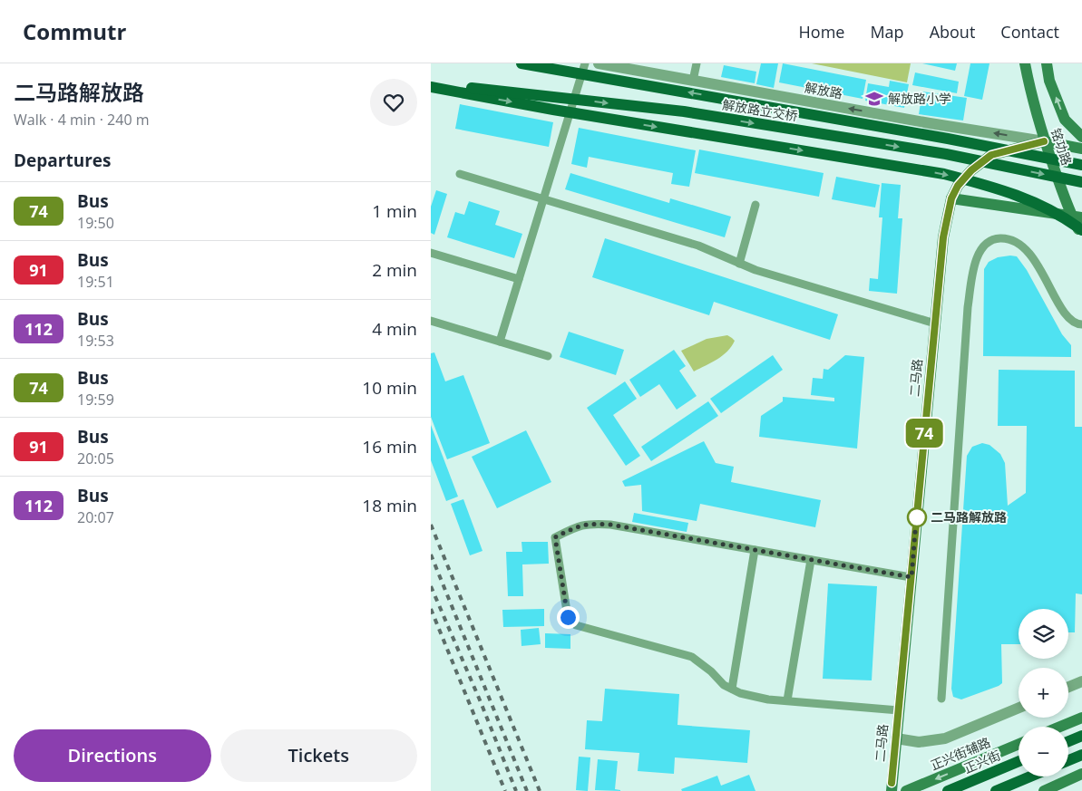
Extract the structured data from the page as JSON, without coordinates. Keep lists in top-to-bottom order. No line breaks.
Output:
{"streets":{"main road":["解放路立交桥","正兴街"],"street":["解放路","铭功路","二马路","正兴街辅路"]},"crossings":[["解放路","铭功路"],["解放路","二马路"],["铭功路","二马路"]],"one_way":["解放路"],"places":{"school or university":["解放路小学"],"other":["二马路解放路"]},"lines":["bus line 74"],"page":{"header":"Commutr","nav":["Home","Map","About","Contact"],"heading":[["二马路解放路","Walk · 4 min · 240 m"],"Departures"],"on_map":"74","list":[{"mark":"74","name":"Bus","note":"19:50","value":"1 min"},{"mark":"91","name":"Bus","note":"19:51","value":"2 min"},{"mark":"112","name":"Bus","note":"19:53","value":"4 min"},{"mark":"74","name":"Bus","note":"19:59","value":"10 min"},{"mark":"91","name":"Bus","note":"20:05","value":"16 min"},{"mark":"112","name":"Bus","note":"20:07","value":"18 min"}],"map_buttons":["+","−"],"buttons":["Directions","Tickets"]}}
